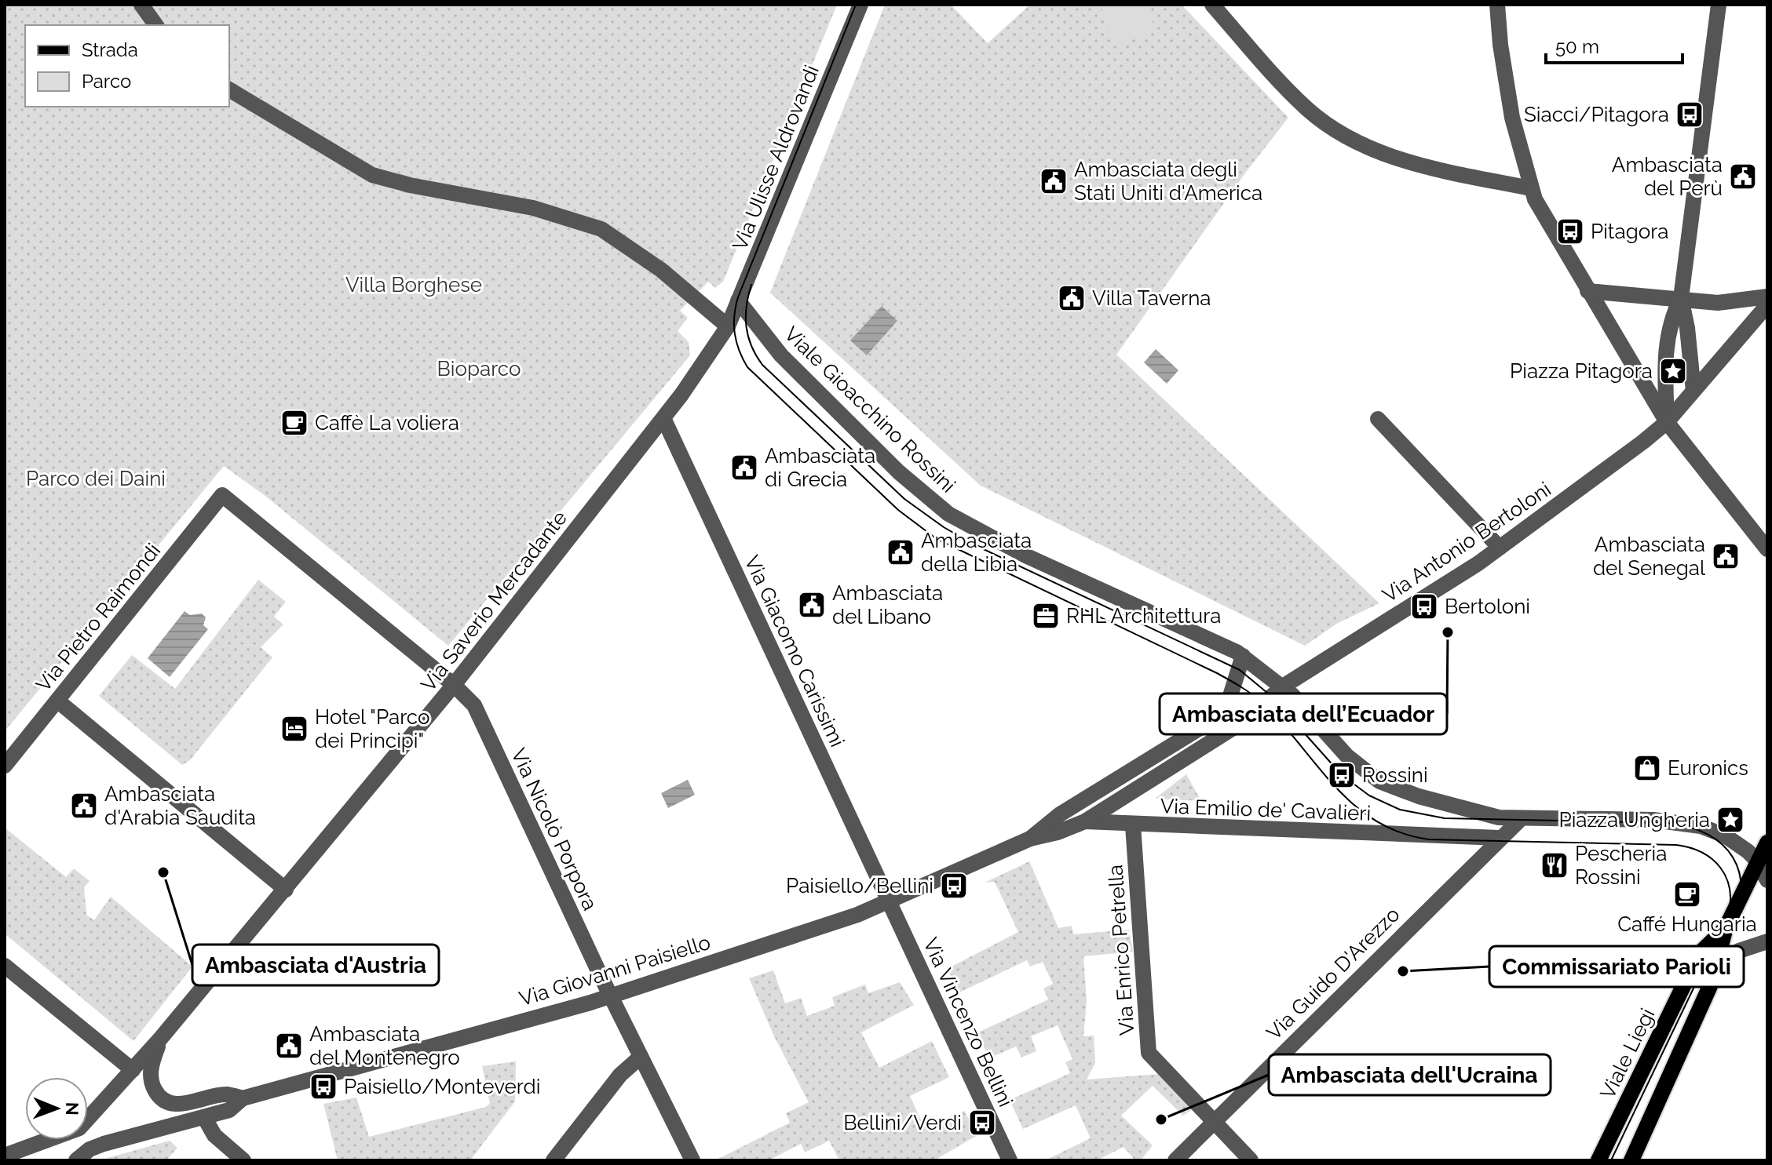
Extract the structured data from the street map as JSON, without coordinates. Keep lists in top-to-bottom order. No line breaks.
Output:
{"streets":{"main road":["Viale Liegi"],"street":["Via Ulisse Aldrovandi","Viale Gioacchino Rossini","Via Antonio Bertoloni","Via Saverio Mercadante","Via Pietro Raimondi","Via Giacomo Carissimi","Via Emilio de' Cavalieri","Via Nicolò Porpora","Via Enrico Petrella","Via Giovanni Paisiello","Via Guido D'Arezzo","Via Vincenzo Bellini"]},"crossings":[["Via Ulisse Aldrovandi","Viale Gioacchino Rossini"],["Via Ulisse Aldrovandi","Via Saverio Mercadante"],["Viale Gioacchino Rossini","Via Antonio Bertoloni"],["Viale Gioacchino Rossini","Via Giovanni Paisiello"],["Viale Gioacchino Rossini","Via Guido D'Arezzo"],["Via Antonio Bertoloni","Via Giovanni Paisiello"],["Via Saverio Mercadante","Via Giacomo Carissimi"],["Via Saverio Mercadante","Via Nicolò Porpora"],["Via Pietro Raimondi","Via Nicolò Porpora"],["Via Giacomo Carissimi","Via Giovanni Paisiello"],["Via Giacomo Carissimi","Via Vincenzo Bellini"],["Via Emilio de' Cavalieri","Via Enrico Petrella"],["Via Emilio de' Cavalieri","Via Giovanni Paisiello"],["Via Emilio de' Cavalieri","Via Guido D'Arezzo"],["Via Nicolò Porpora","Via Giovanni Paisiello"],["Via Enrico Petrella","Via Guido D'Arezzo"],["Via Giovanni Paisiello","Via Vincenzo Bellini"]],"parks":["Villa Borghese","Bioparco","Parco dei Daini"],"places":{"bus stop":["Siacci/Pitagora","Pitagora","Bertoloni","Rossini","Paisiello/Bellini","Paisiello/Monteverdi","Bellini/Verdi"],"public building":["Ambasciata del Perù","Ambasciata degli Stati Uniti d'America","Villa Taverna","Ambasciata di Grecia","Ambasciata della Libia","Ambasciata del Senegal","Ambasciata del Libano","Ambasciata d'Arabia Saudita","Ambasciata del Montenegro"],"place":["Piazza Pitagora","Piazza Ungheria"],"cafe":["Caffè La voliera","Caffé Hungaria"],"office":["RHL Architettura"],"other":["Ambasciata dell’Ecuador","Ambasciata d'Austria","Commissariato Parioli","Ambasciata dell'Ucraina"],"hotel":["Hotel \"Parco dei Principi\""],"shop":["Euronics"],"restaurant":["Pescheria Rossini"]},"legend":["Strada","Parco"],"scale_bar":"50 m","north":"right"}
